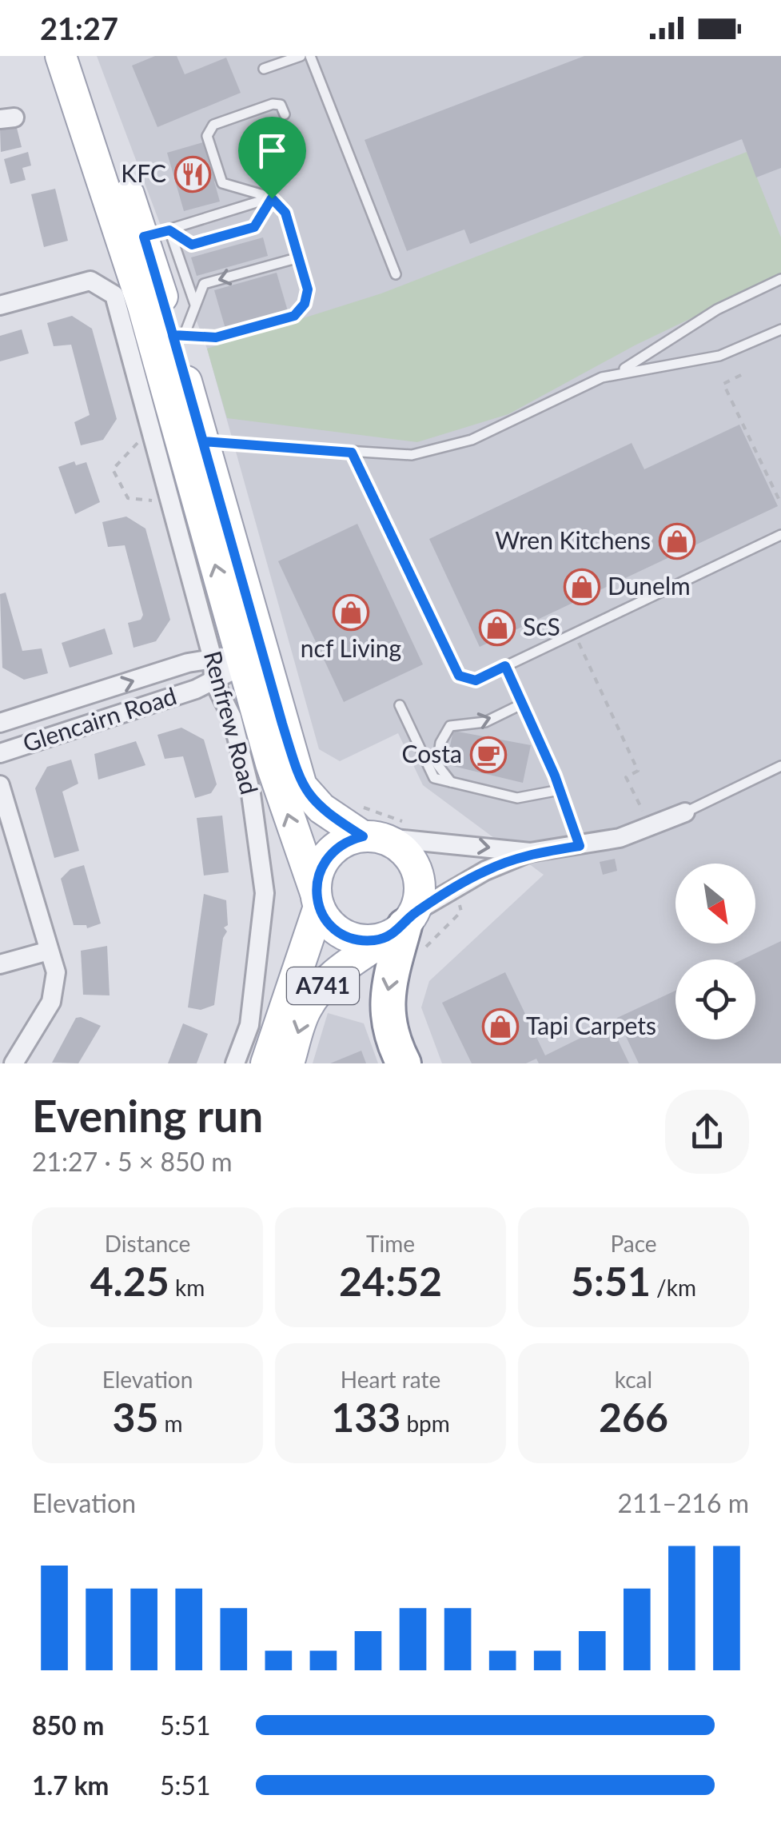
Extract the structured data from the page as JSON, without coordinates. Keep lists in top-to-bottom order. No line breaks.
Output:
{"streets":{"main road":["Renfrew Road","A741"],"street":["Glencairn Road"]},"crossings":[["Glencairn Road","Renfrew Road"],["Renfrew Road","A741"]],"places":{"restaurant":["KFC"],"shop":["Wren Kitchens","Dunelm","ncf Living","ScS","Tapi Carpets"],"cafe":["Costa"]},"north":"bottom right","page":{"status":"21:27","heading":["Evening run","21:27 · 5 × 850 m"],"stats":[["Distance","4.25 km"],["Time","24:52"],["Pace","5:51 /km"],["Elevation","35 m"],["Heart rate","133 bpm"],["kcal","266"]],"chart":["Elevation","211–216 m"],"list":[{"name":"850 m","note":"5:51"},{"name":"1.7 km","note":"5:51"}]}}
